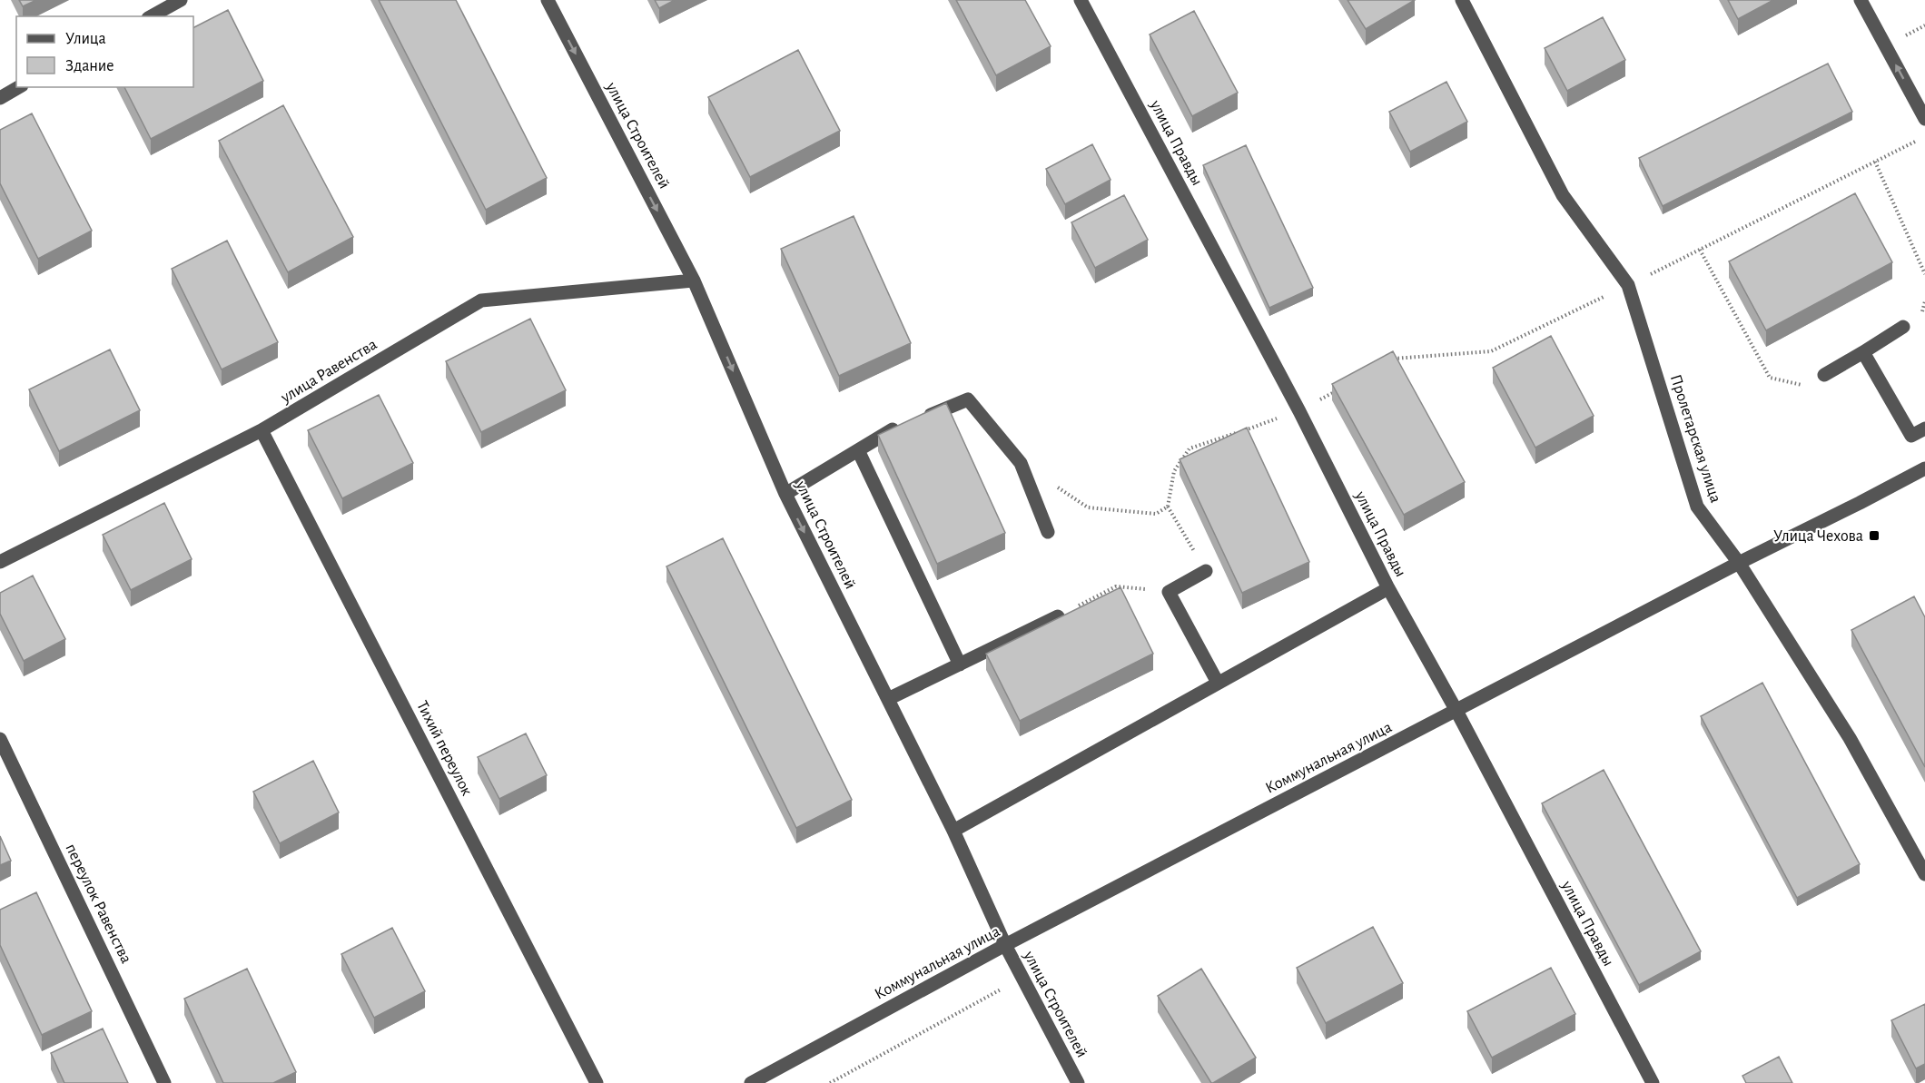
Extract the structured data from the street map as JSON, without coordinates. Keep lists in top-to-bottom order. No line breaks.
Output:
{"streets":{"street":["улица Строителей","улица Правды","улица Равенства","Пролетарская улица","Тихий переулок","Коммунальная улица","переулок Равенства"]},"crossings":[["улица Строителей","улица Равенства"],["улица Строителей","Коммунальная улица"],["улица Правды","Коммунальная улица"],["улица Равенства","Тихий переулок"],["Пролетарская улица","Коммунальная улица"]],"places":{"transit":["Улица Чехова"]},"legend":["Улица","Здание"]}
